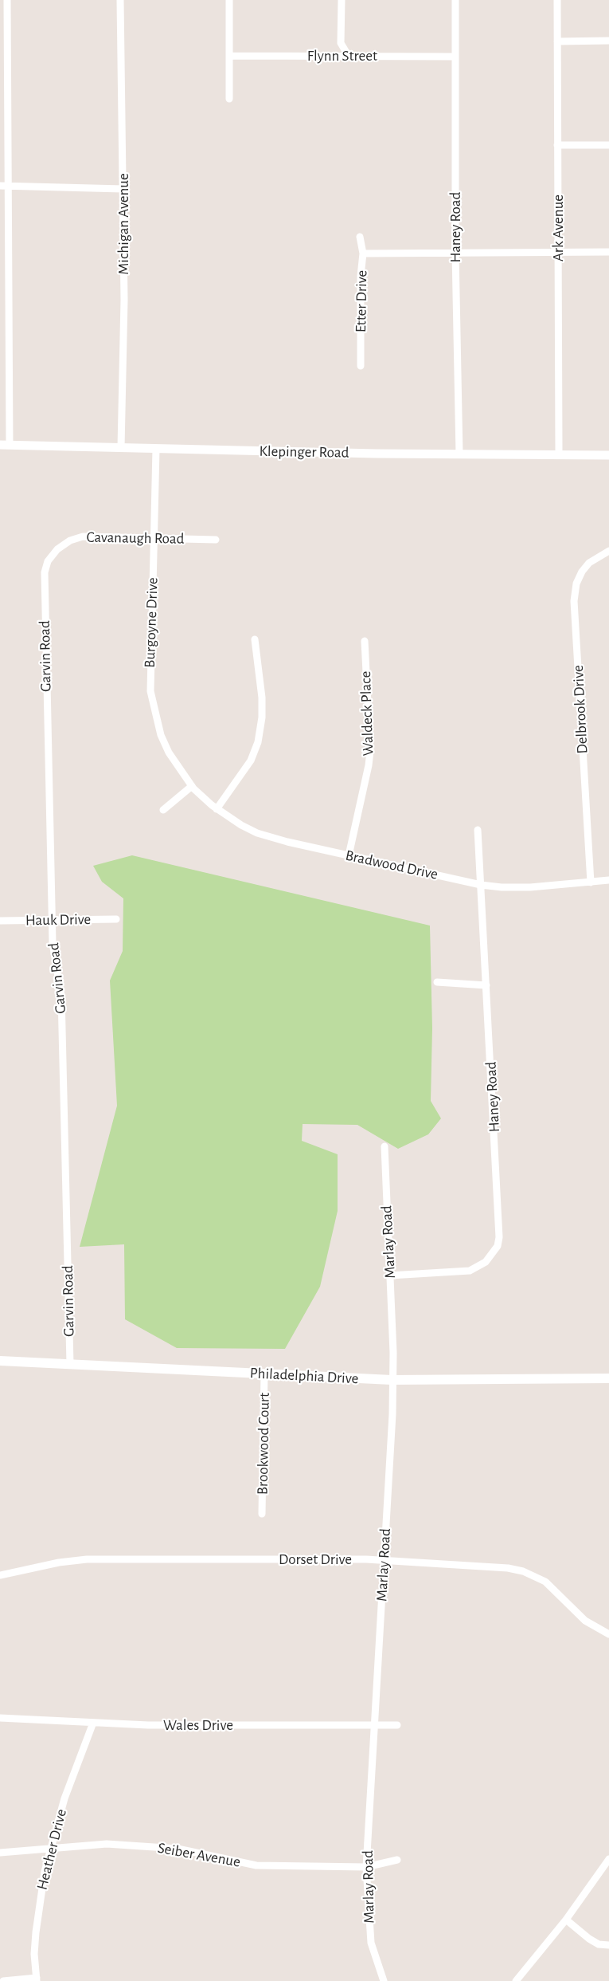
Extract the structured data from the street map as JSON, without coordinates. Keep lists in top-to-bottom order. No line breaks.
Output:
{"streets":{"main road":["Philadelphia Drive"],"street":["Flynn Street","Michigan Avenue","Haney Road","Ark Avenue","Etter Drive","Klepinger Road","Cavanaugh Road","Burgoyne Drive","Garvin Road","Delbrook Drive","Waldeck Place","Bradwood Drive","Hauk Drive","Marlay Road","Brookwood Court","Dorset Drive","Wales Drive","Heather Drive","Seiber Avenue"]},"crossings":[["Flynn Street","Haney Road"],["Michigan Avenue","Klepinger Road"],["Haney Road","Klepinger Road"],["Haney Road","Bradwood Drive"],["Haney Road","Marlay Road"],["Ark Avenue","Klepinger Road"],["Klepinger Road","Burgoyne Drive"],["Cavanaugh Road","Burgoyne Drive"],["Cavanaugh Road","Garvin Road"],["Burgoyne Drive","Bradwood Drive"],["Garvin Road","Hauk Drive"],["Garvin Road","Philadelphia Drive"],["Delbrook Drive","Bradwood Drive"],["Waldeck Place","Bradwood Drive"],["Marlay Road","Philadelphia Drive"],["Marlay Road","Dorset Drive"],["Marlay Road","Wales Drive"],["Marlay Road","Seiber Avenue"],["Philadelphia Drive","Brookwood Court"],["Wales Drive","Heather Drive"],["Heather Drive","Seiber Avenue"]]}
